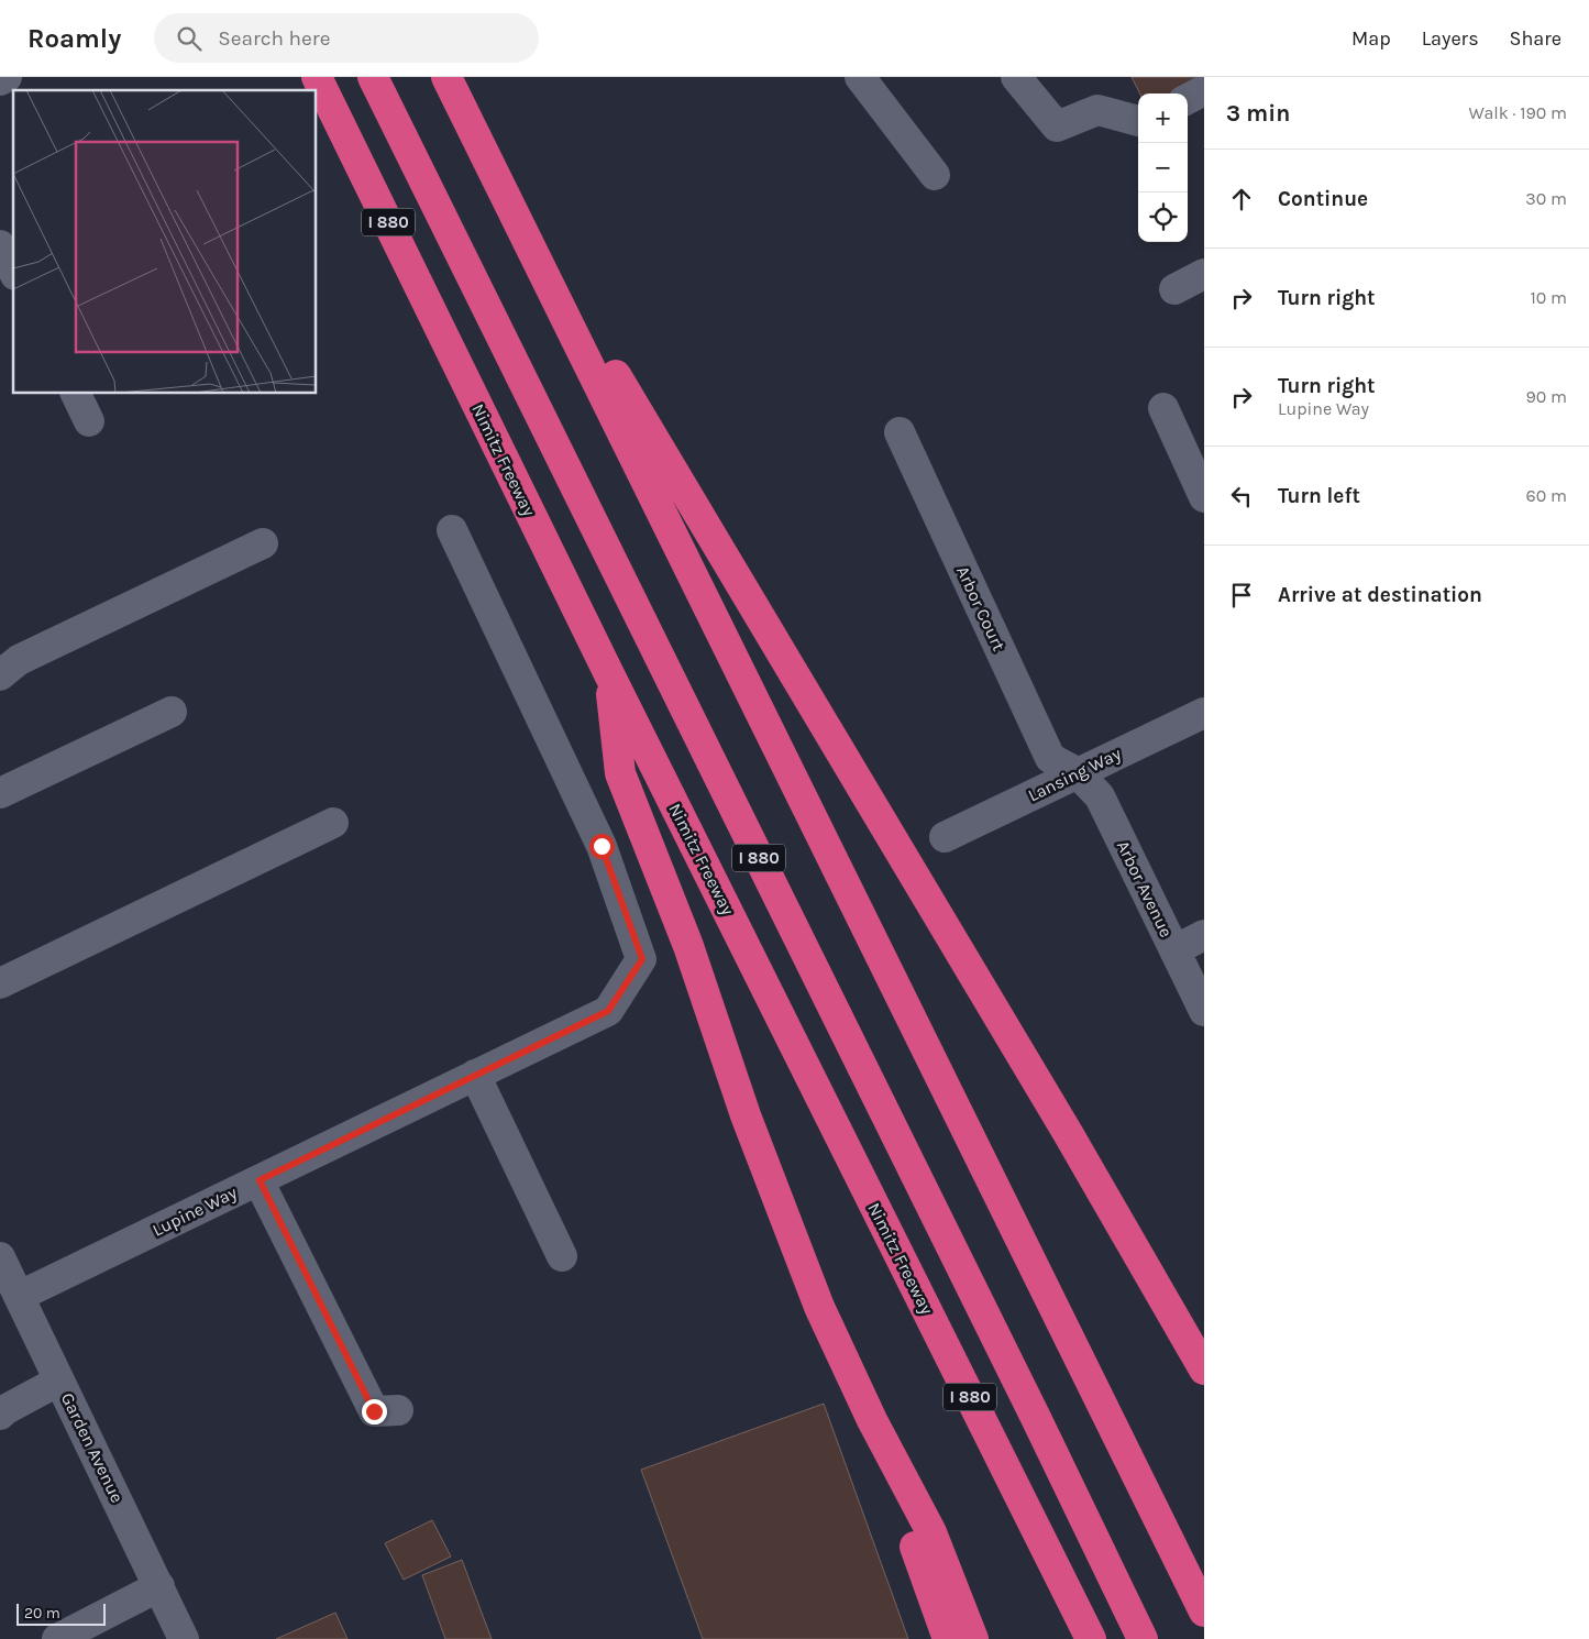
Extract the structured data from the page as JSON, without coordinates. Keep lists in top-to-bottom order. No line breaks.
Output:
{"streets":{"highway":["I 880","Nimitz Freeway"],"street":["Arbor Court","Lansing Way","Arbor Avenue","Lupine Way","Garden Avenue"]},"crossings":[["Arbor Court","Lansing Way"],["Arbor Court","Arbor Avenue"],["Lansing Way","Arbor Avenue"],["Lupine Way","Garden Avenue"]],"scale_bar":"20 m","page":{"header":"Roamly","search":"Search here","nav":["Map","Layers","Share"],"heading":["3 min","Walk · 190 m"],"map_buttons":["+","−"],"list":[["Continue","30 m"],["Turn right","10 m"],["Turn right","Lupine Way","90 m"],["Turn left","60 m"],"Arrive at destination"],"scale":"20 m"}}
